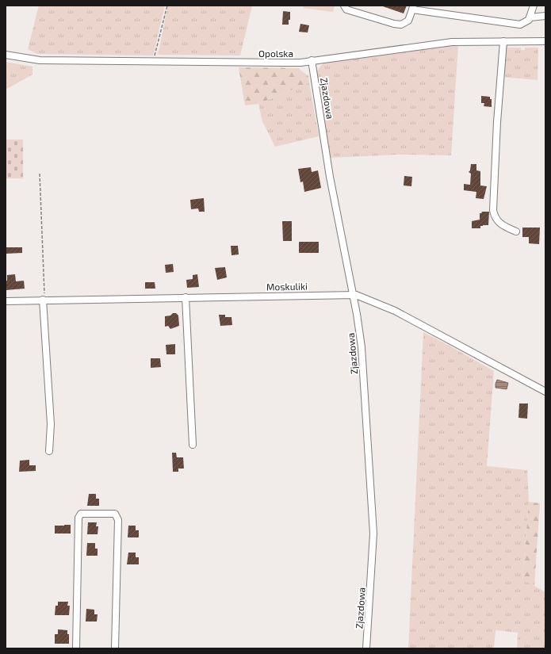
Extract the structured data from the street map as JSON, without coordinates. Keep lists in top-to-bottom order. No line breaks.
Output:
{"streets":{"street":["Opolska","Zjazdowa","Moskuliki"]},"crossings":[["Opolska","Zjazdowa"],["Zjazdowa","Moskuliki"]]}
